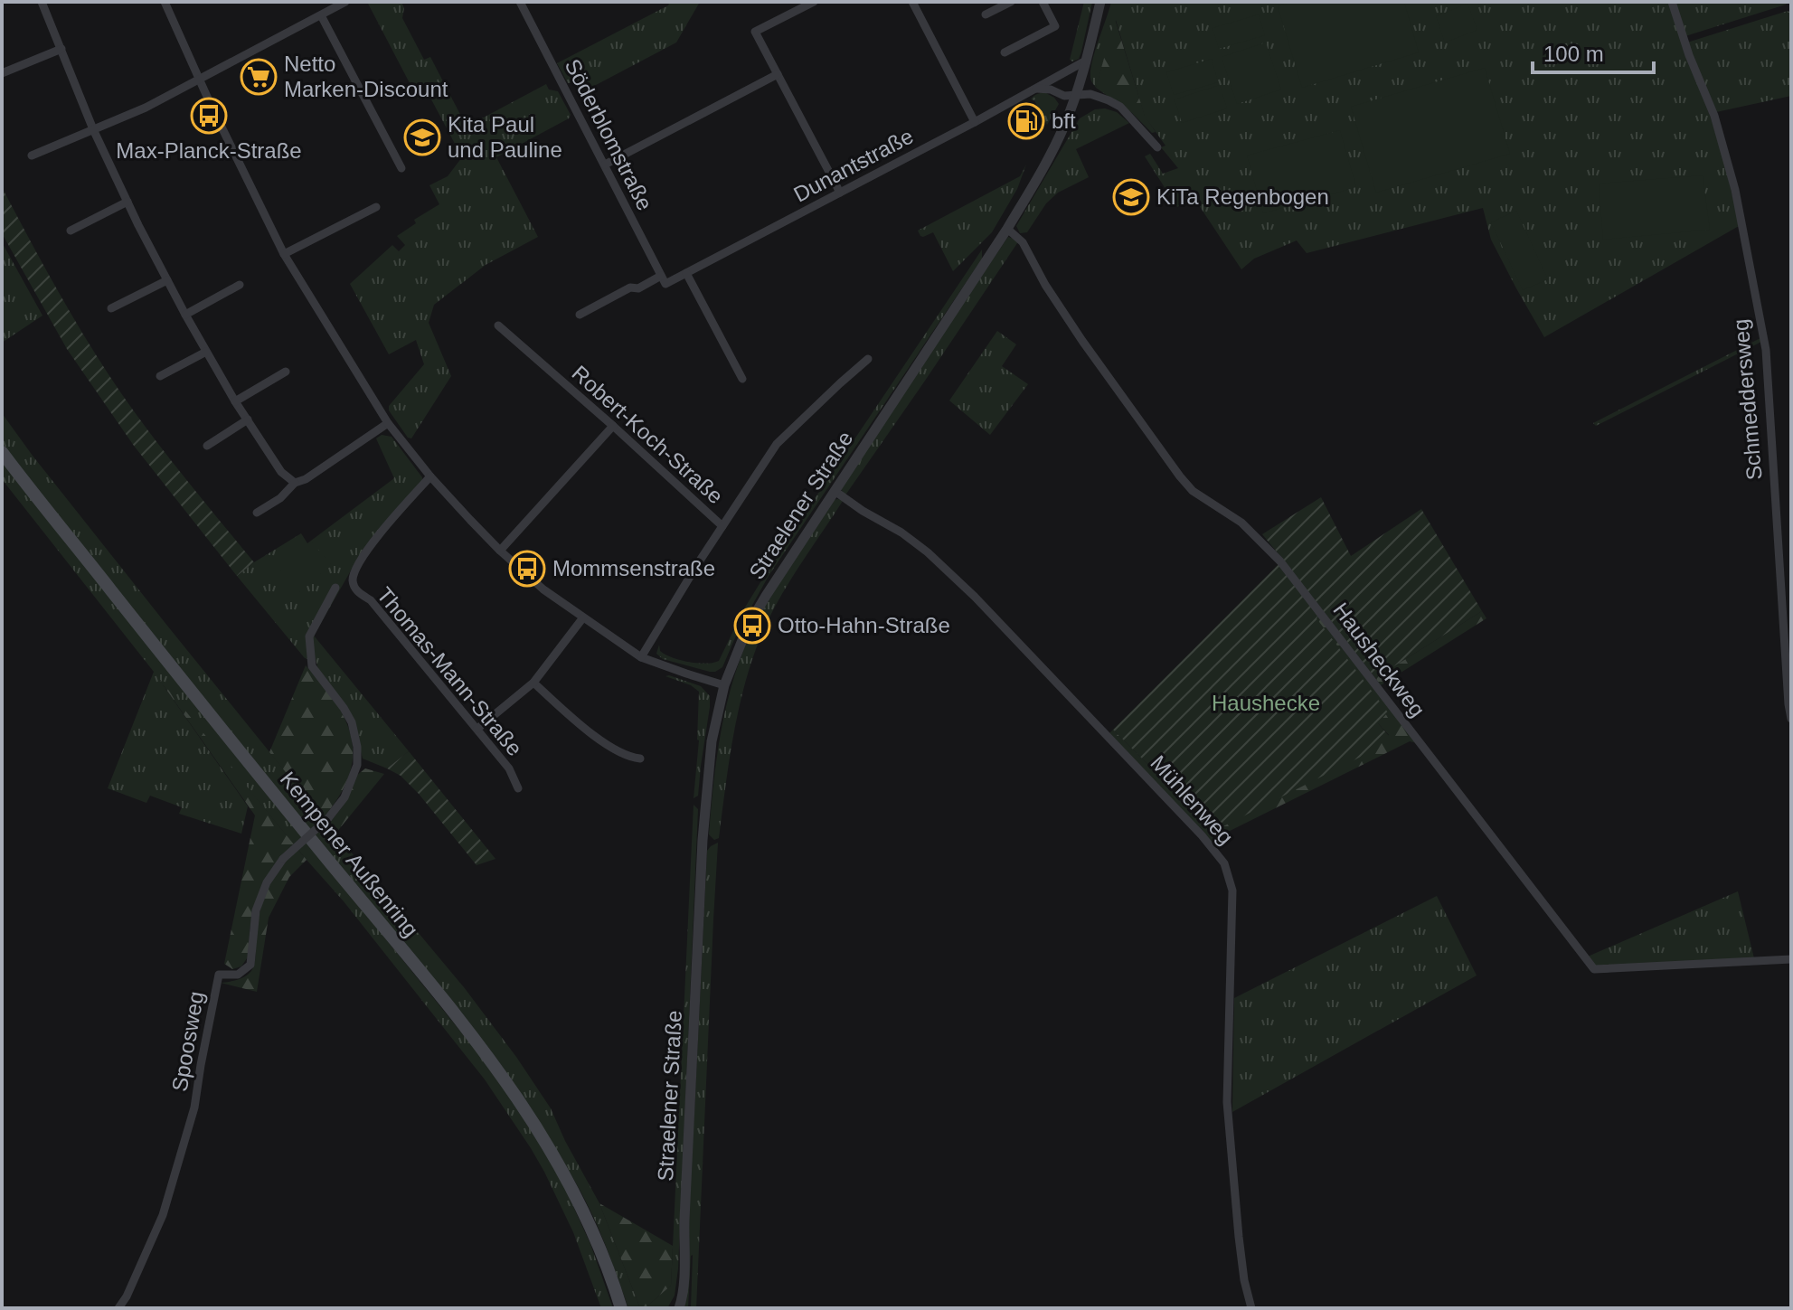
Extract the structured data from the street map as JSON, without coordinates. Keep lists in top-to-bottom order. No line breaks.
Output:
{"streets":{"main road":["Kempener Außenring"],"street":["Söderblomstraße","Dunantstraße","Schmeddersweg","Robert-Koch-Straße","Straelener Straße","Hausheckweg","Thomas-Mann-Straße","Mühlenweg","Spoosweg"]},"crossings":[["Söderblomstraße","Dunantstraße"],["Dunantstraße","Straelener Straße"],["Straelener Straße","Hausheckweg"],["Straelener Straße","Mühlenweg"]],"parks":["Haushecke"],"places":{"supermarket":["Netto Marken-Discount"],"bus stop":["Max-Planck-Straße","Mommsenstraße","Otto-Hahn-Straße"],"fuel station":["bft"],"school or university":["Kita Paul und Pauline","KiTa Regenbogen"]},"scale_bar":"100 m"}
